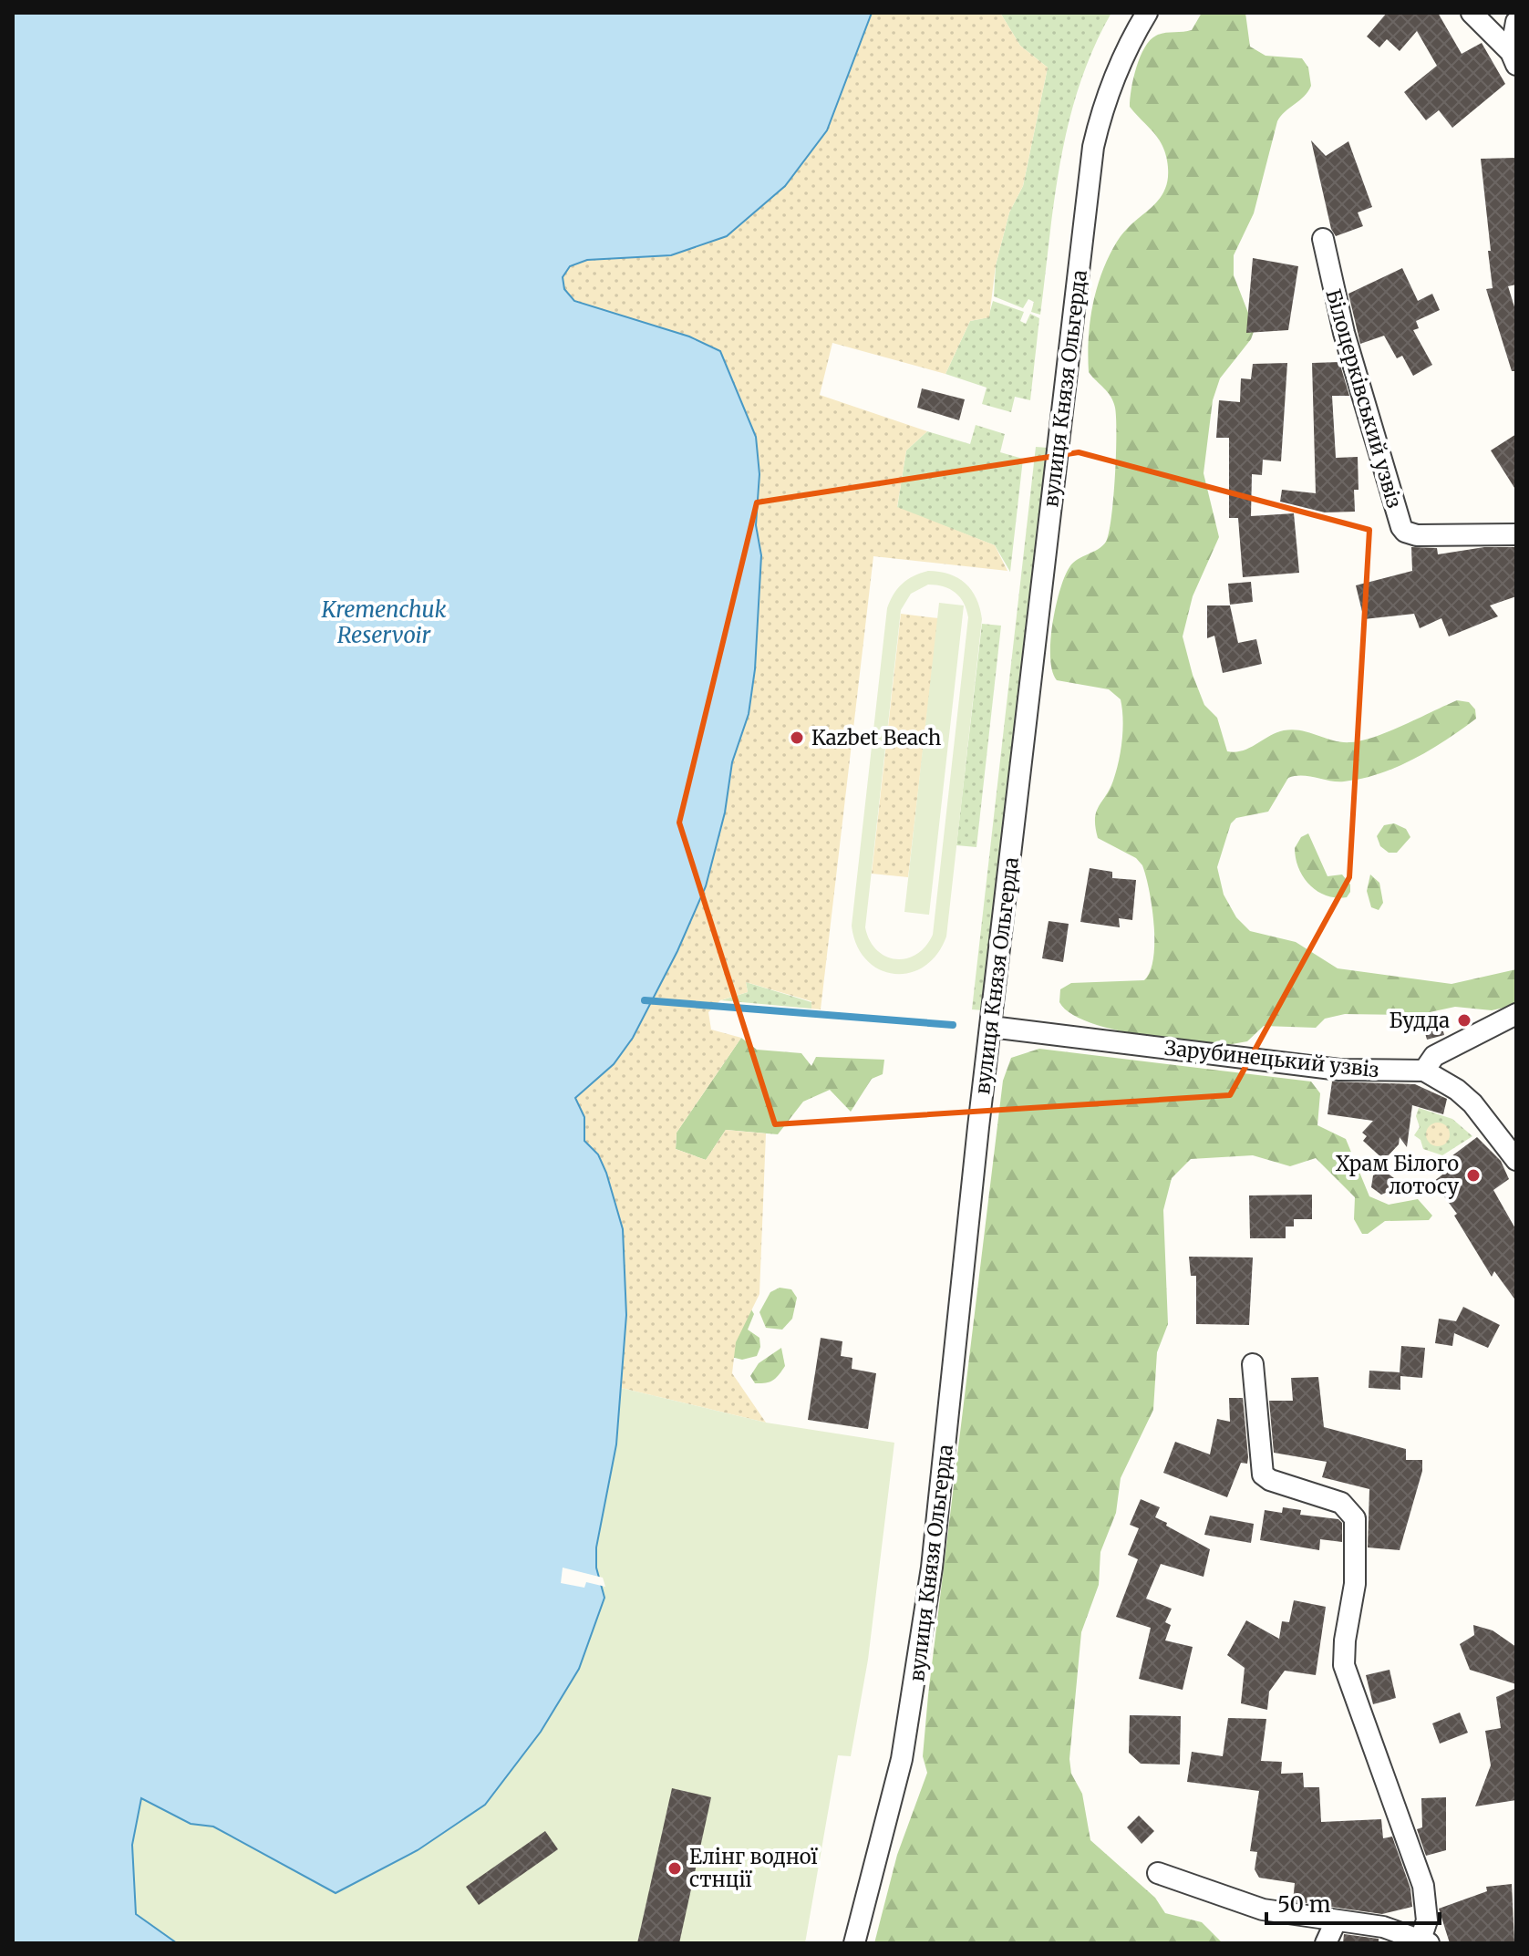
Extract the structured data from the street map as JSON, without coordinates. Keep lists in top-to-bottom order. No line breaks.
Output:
{"streets":{"street":["вулиця Князя Ольгерда","Білоцерківський узвіз","Зарубинецький узвіз"]},"crossings":[["вулиця Князя Ольгерда","Зарубинецький узвіз"]],"water":["Kremenchuk Reservoir"],"places":["Kazbet Beach","Будда","Храм Білого лотосу","Елінг водної стнції"],"scale_bar":"50 m"}
